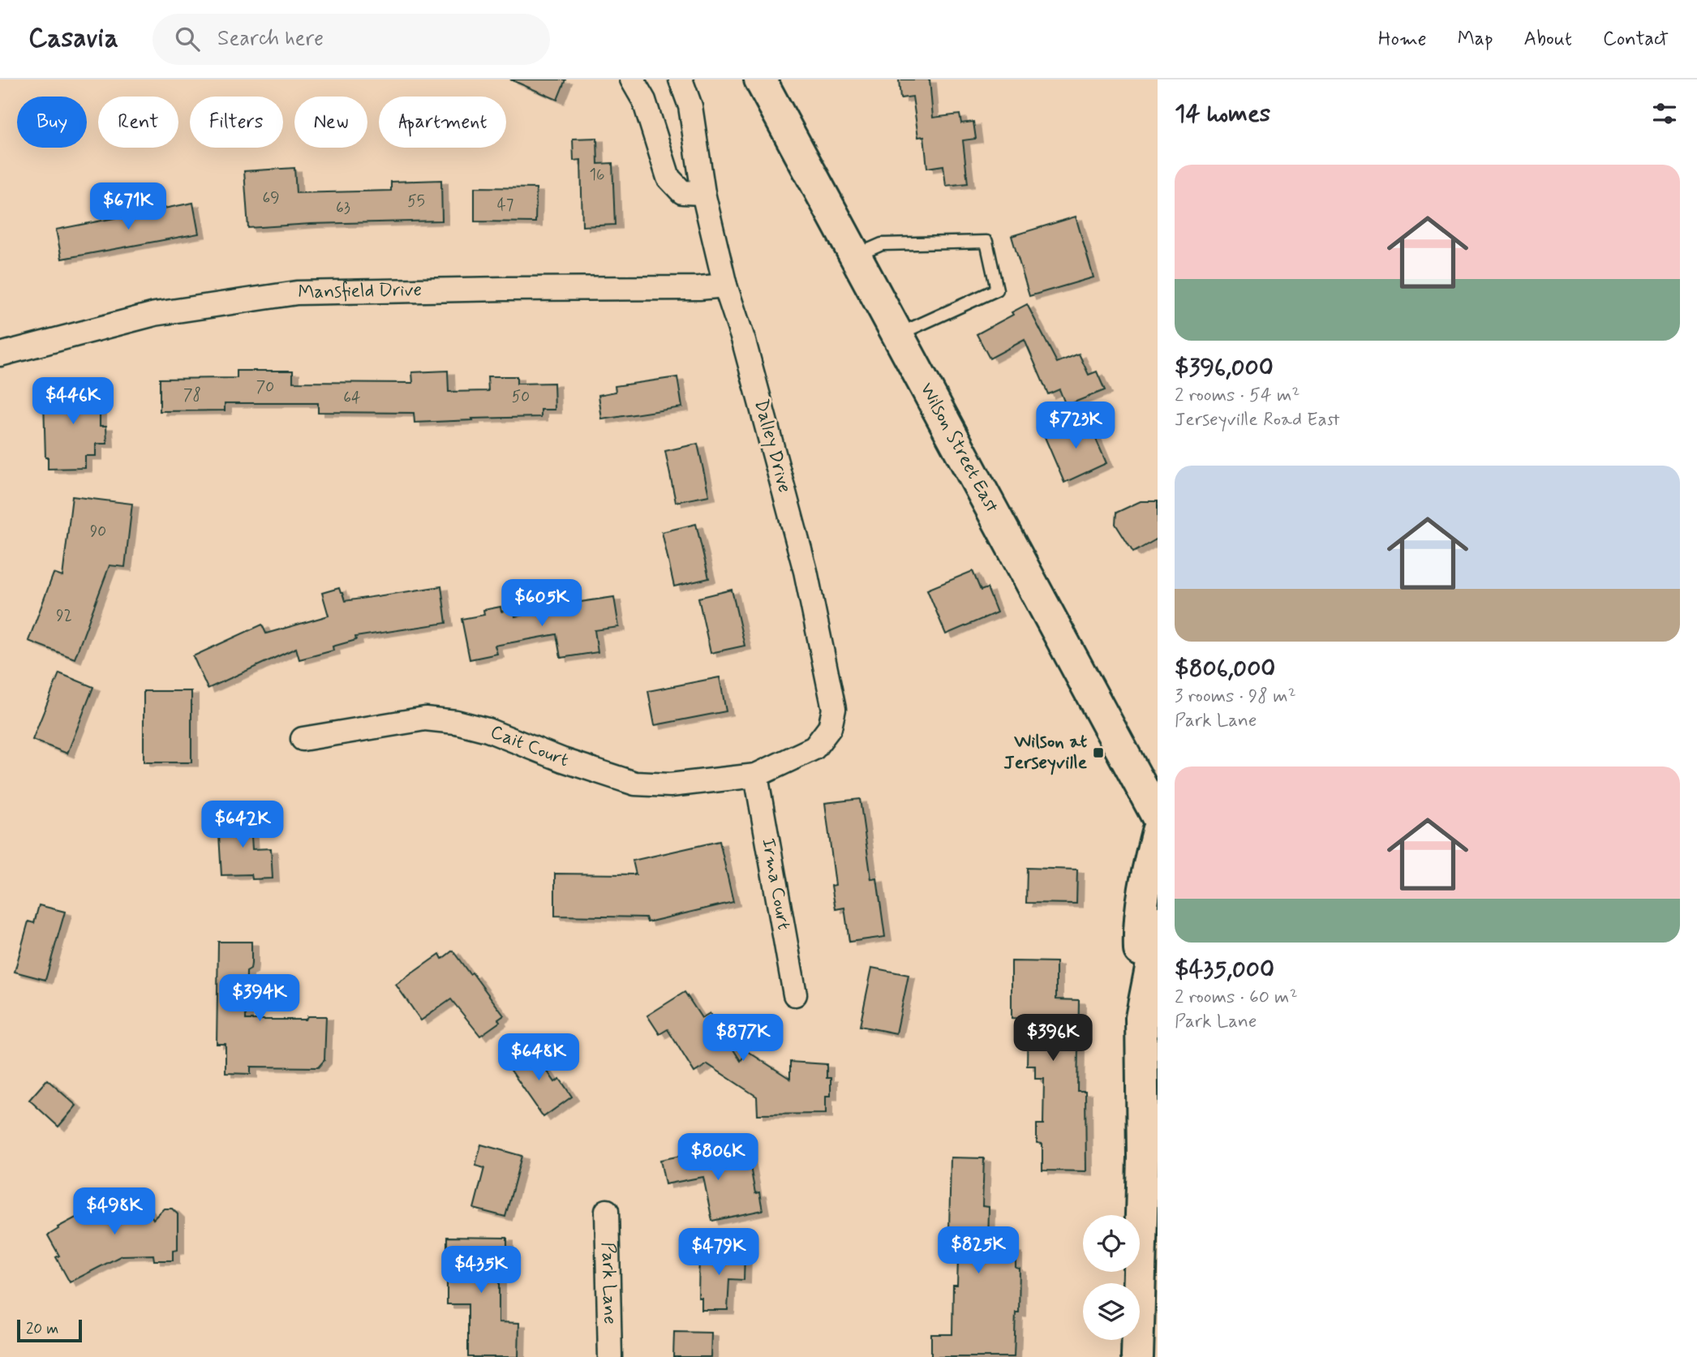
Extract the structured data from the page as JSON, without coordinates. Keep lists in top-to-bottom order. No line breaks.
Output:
{"streets":{"main road":["Wilson Street East"],"street":["Mansfield Drive","Dalley Drive","Cait Court","Irma Court","Park Lane"]},"crossings":[["Mansfield Drive","Dalley Drive"],["Dalley Drive","Cait Court"],["Dalley Drive","Irma Court"],["Cait Court","Irma Court"]],"places":{"transit":["Wilson at Jerseyville"]},"house_numbers":["16","69","55","47","63","70","78","50","64","90","92"],"scale_bar":"20 m","page":{"header":"Casavia","search":"Search here","nav":["Home","Map","About","Contact"],"heading":"14 homes","chip":["Buy","Rent","Filters","New","Apartment"],"list":[{"name":"$396,000","note":"2 rooms · 54 m² · Jerseyville Road East"},{"name":"$806,000","note":"3 rooms · 98 m² · Park Lane"},{"name":"$435,000","note":"2 rooms · 60 m² · Park Lane"}],"price":["$671K","$446K","$723K","$605K","$642K","$394K","$877K","$396K","$648K","$806K","$498K","$825K","$479K","$435K"],"scale":"20 m"}}
